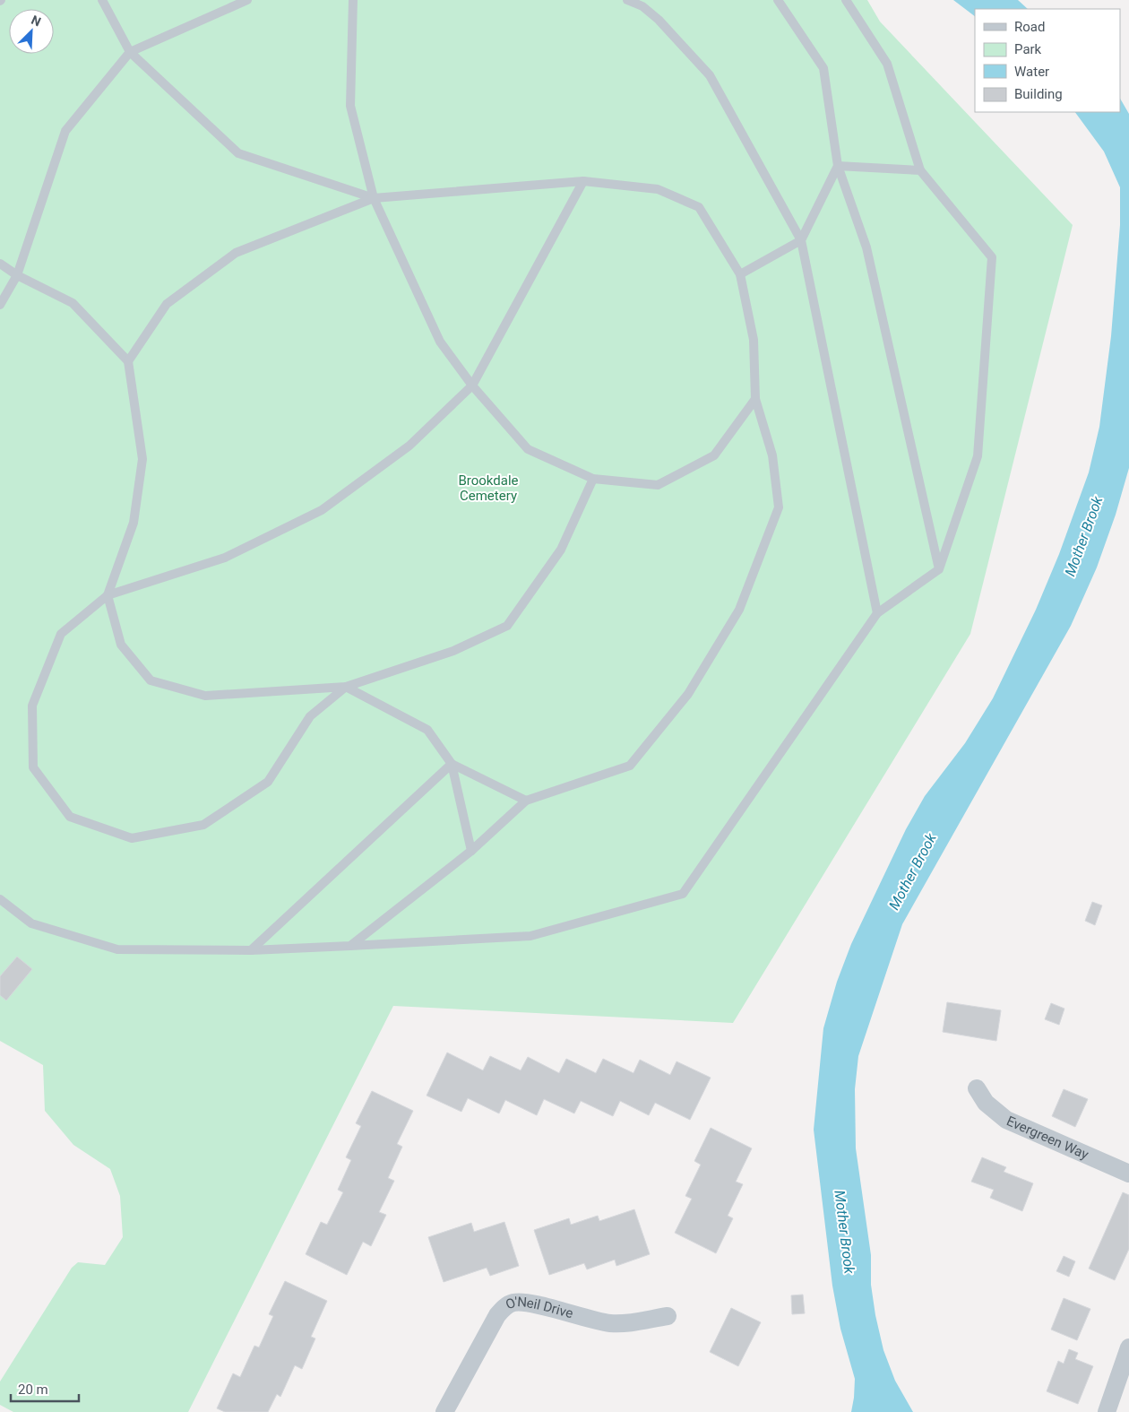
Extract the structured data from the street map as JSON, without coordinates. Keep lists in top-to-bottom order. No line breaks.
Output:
{"streets":{"street":["Evergreen Way","O'Neil Drive"]},"water":["Mother Brook"],"parks":["Brookdale Cemetery"],"legend":["Road","Park","Water","Building"],"scale_bar":"20 m","north":"top right"}
